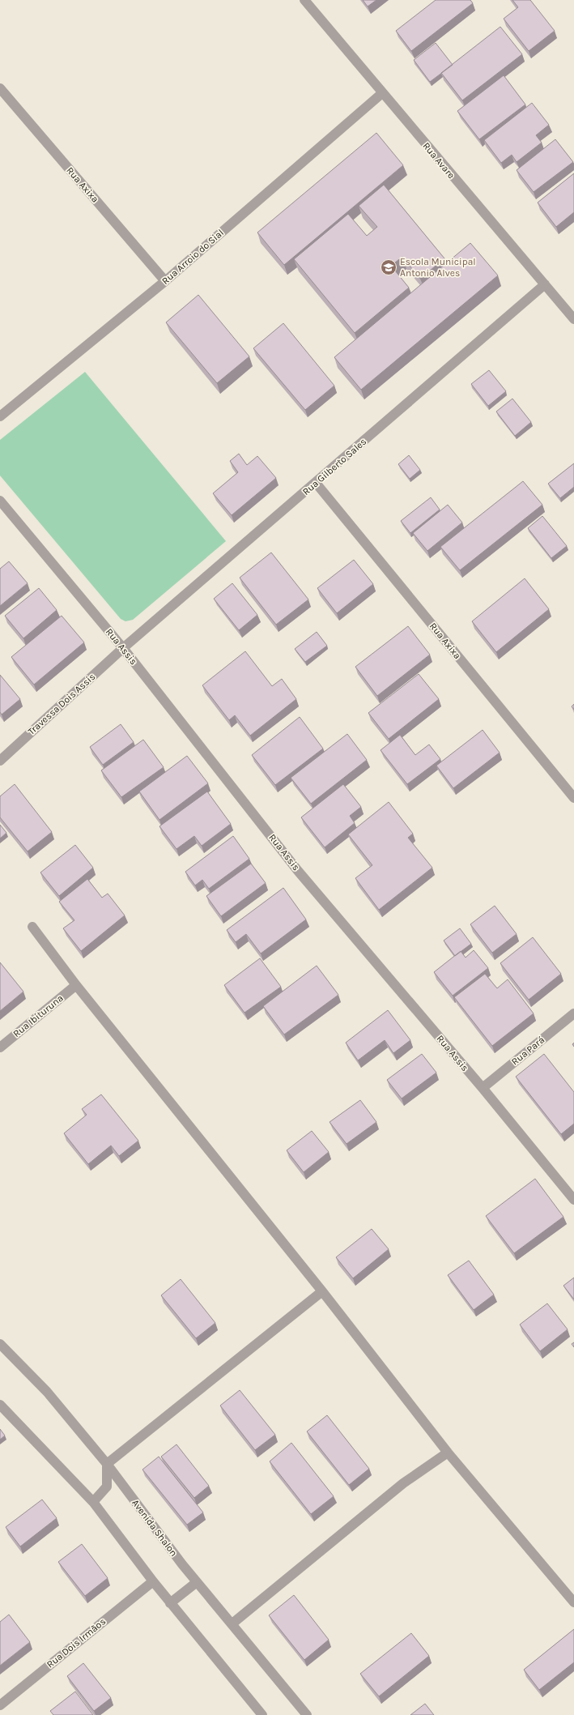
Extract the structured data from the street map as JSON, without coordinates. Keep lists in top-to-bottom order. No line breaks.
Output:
{"streets":{"street":["Rua Avare","Rua Axixa","Rua Arroio do Sial","Rua Gilberto Sales","Rua Assis","Travessa Dois Assis","Rua Ibituruna","Rua Pará","Avenida Shalon","Rua Dois Irmãos"]},"crossings":[["Rua Avare","Rua Arroio do Sial"],["Rua Avare","Rua Gilberto Sales"],["Rua Axixa","Rua Arroio do Sial"],["Rua Axixa","Rua Gilberto Sales"],["Rua Gilberto Sales","Rua Assis"],["Rua Gilberto Sales","Travessa Dois Assis"],["Rua Assis","Travessa Dois Assis"],["Rua Assis","Rua Pará"]],"places":{"school or university":["Escola Municipal Antonio Alves"]}}
